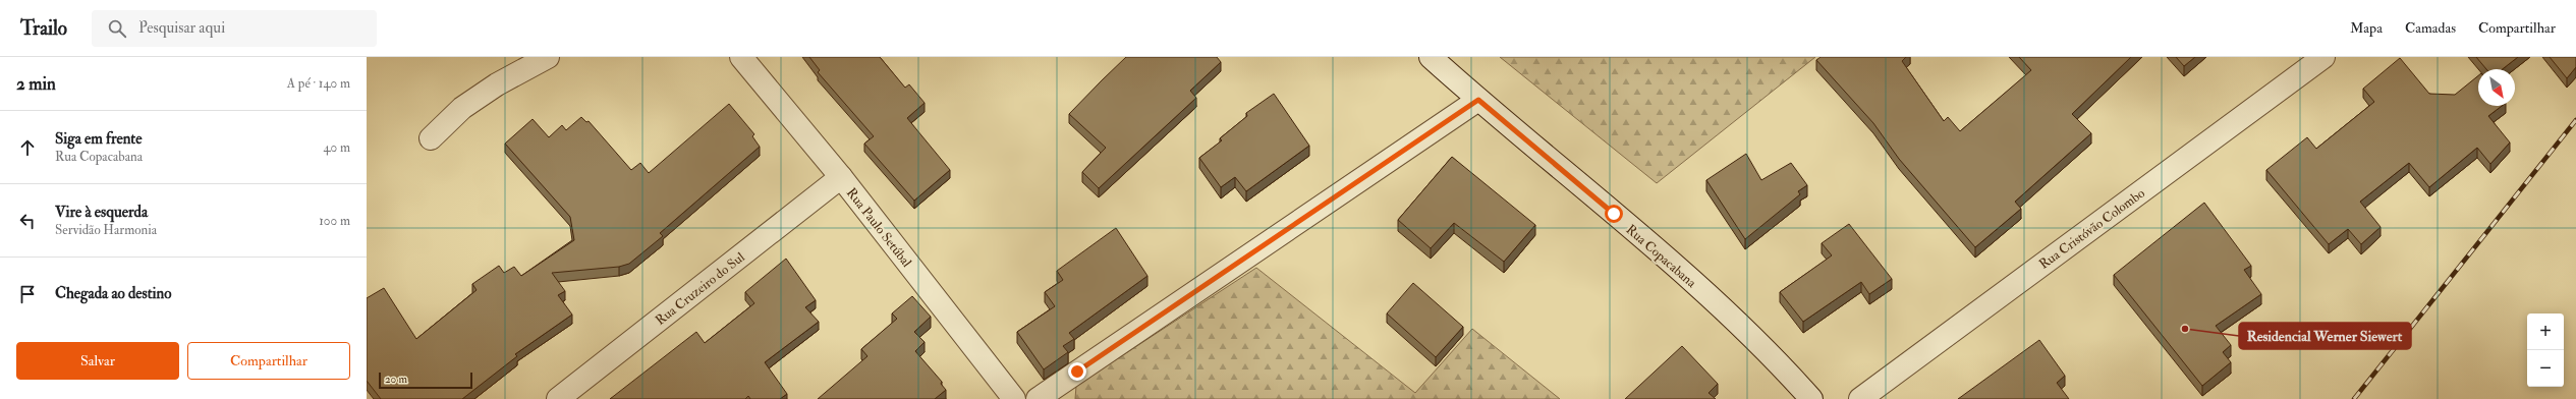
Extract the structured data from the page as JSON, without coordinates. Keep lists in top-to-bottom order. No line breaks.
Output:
{"streets":{"street":["Rua Paulo Setúbal","Rua Cristóvão Colombo","Rua Copacabana","Rua Cruzeiro do Sul"]},"crossings":[["Rua Paulo Setúbal","Rua Cruzeiro do Sul"]],"places":["Residencial Werner Siewert"],"scale_bar":"20 m","north":"bottom right","page":{"header":"Trailo","search":"Pesquisar aqui","nav":["Mapa","Camadas","Compartilhar"],"heading":["2 min","A pé · 140 m"],"list":[["Siga em frente","Rua Copacabana","40 m"],["Vire à esquerda","Servidão Harmonia","100 m"],"Chegada ao destino"],"map_buttons":["+","−"],"buttons":["Salvar","Compartilhar"],"scale":"20 m"}}
